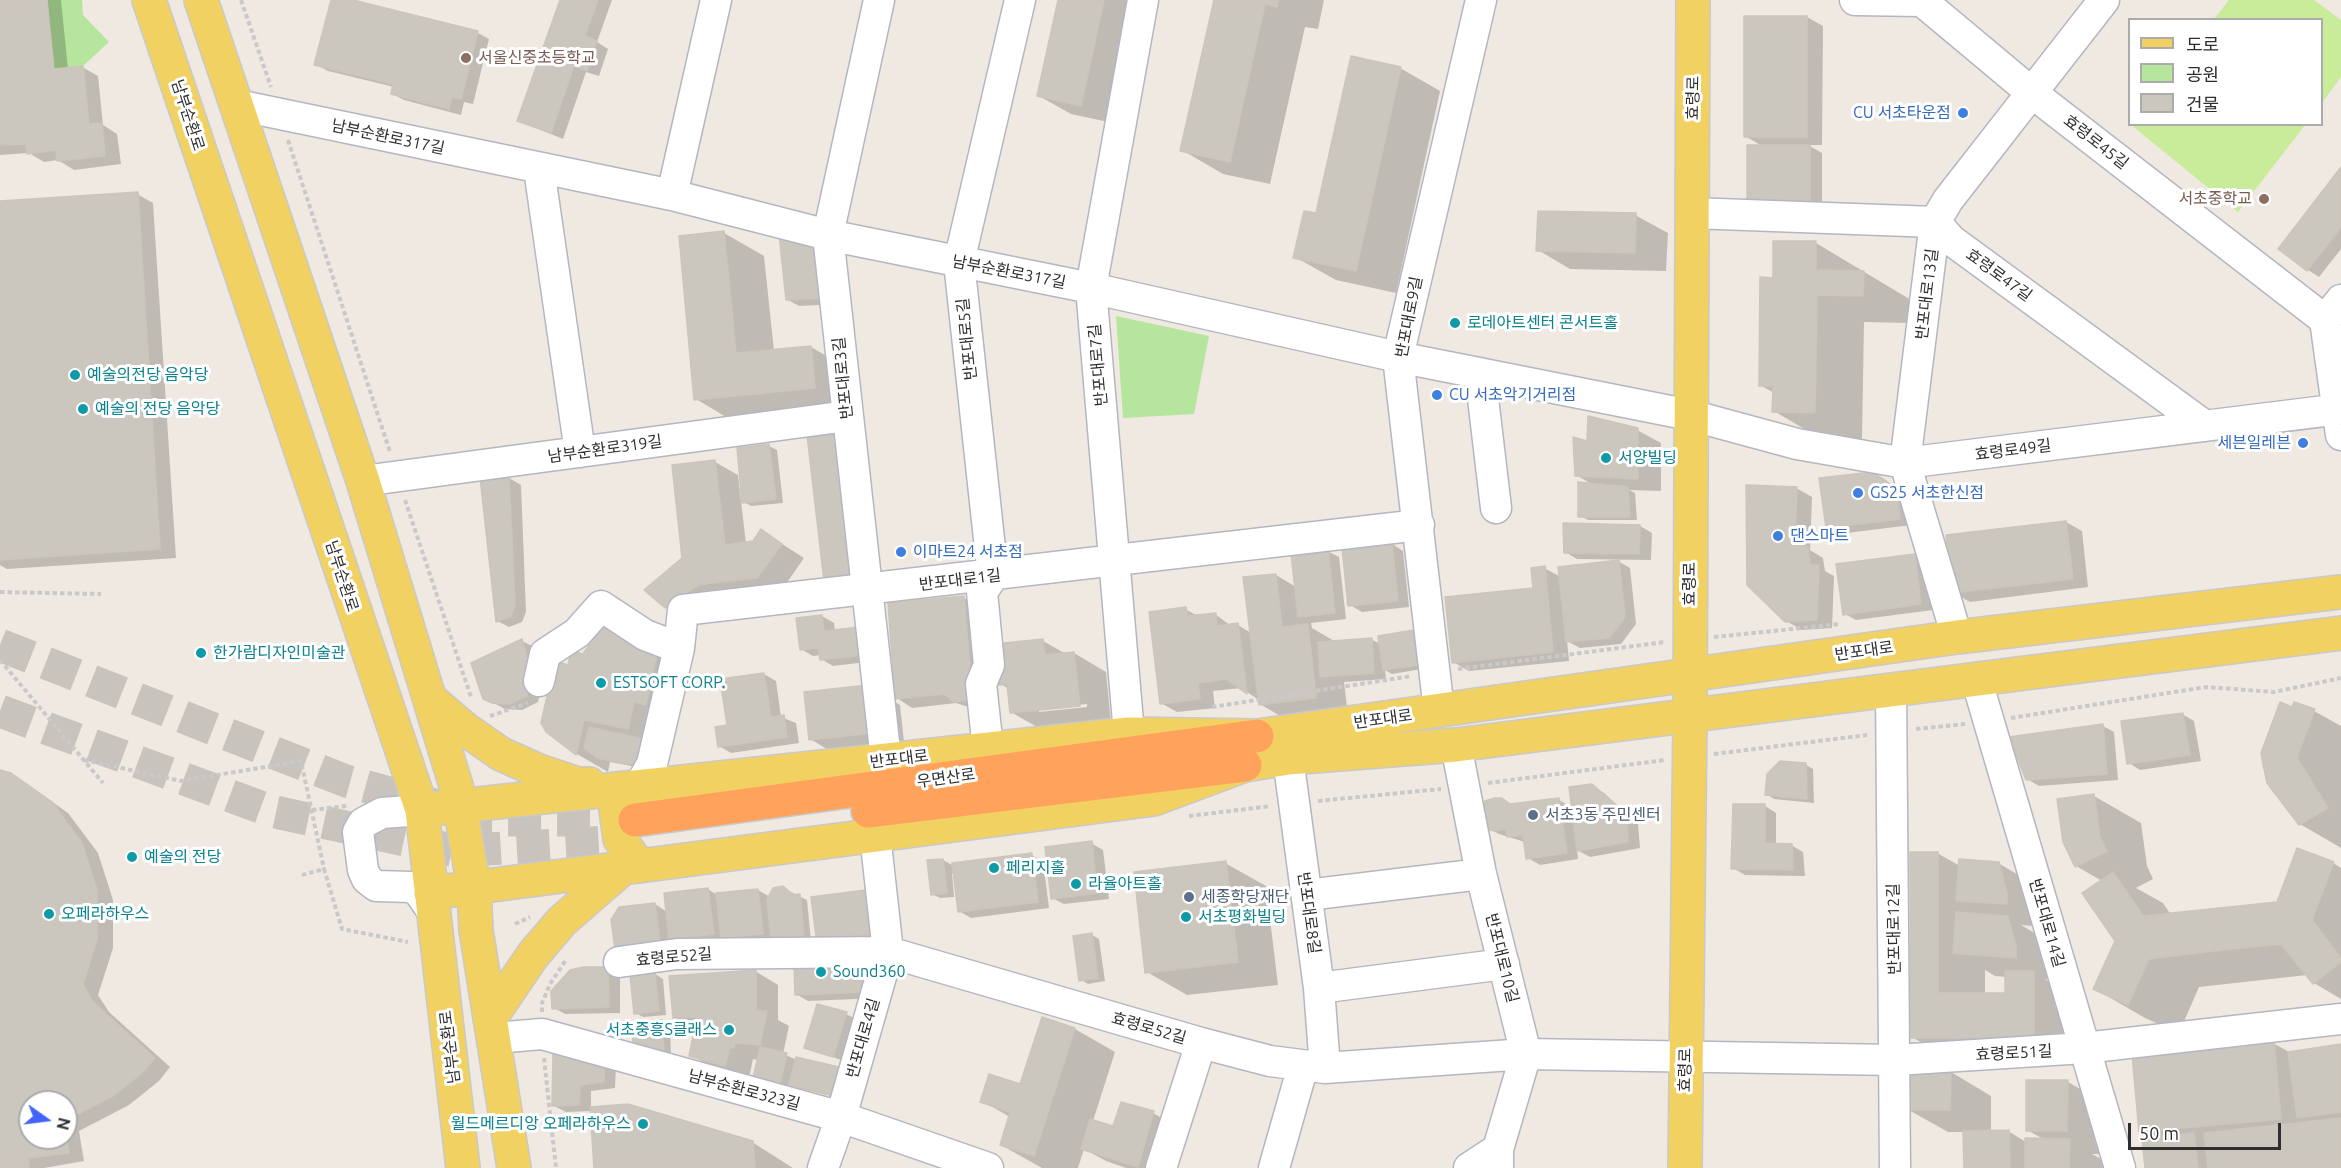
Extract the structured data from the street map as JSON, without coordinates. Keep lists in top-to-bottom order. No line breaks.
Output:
{"streets":{"highway":["우면산로"],"main road":["효령로","남부순환로","반포대로"],"street":["남부순환로317길","효령로45길","효령로47길","반포대로13길","반포대로9길","반포대로5길","반포대로7길","반포대로3길","남부순환로319길","효령로49길","반포대로1길","반포대로8길","반포대로14길","반포대로12길","효령로52길","반포대로10길","반포대로4길","효령로51길","남부순환로323길"]},"crossings":[["효령로","남부순환로317길"],["효령로","효령로49길"],["효령로","반포대로"],["효령로","효령로52길"],["효령로","효령로51길"],["남부순환로","반포대로"],["남부순환로317길","반포대로9길"],["남부순환로317길","반포대로5길"],["남부순환로317길","반포대로7길"],["남부순환로317길","반포대로3길"],["남부순환로317길","효령로49길"],["효령로45길","반포대로13길"],["효령로47길","반포대로13길"],["효령로47길","효령로49길"],["반포대로13길","효령로49길"],["반포대로13길","반포대로"],["반포대로9길","반포대로1길"],["반포대로9길","반포대로"],["반포대로5길","반포대로1길"],["반포대로7길","반포대로1길"],["반포대로7길","반포대로"],["반포대로3길","남부순환로319길"],["반포대로3길","반포대로1길"],["반포대로3길","반포대로"],["반포대로1길","반포대로"],["반포대로","우면산로"],["반포대로","반포대로8길"],["반포대로","반포대로14길"],["반포대로","반포대로12길"],["반포대로","반포대로10길"],["반포대로","반포대로4길"],["반포대로8길","효령로52길"],["반포대로14길","효령로51길"],["반포대로12길","효령로51길"],["효령로52길","반포대로10길"],["효령로52길","반포대로4길"],["효령로52길","효령로51길"],["반포대로4길","남부순환로323길"]],"places":["서울신중초등학교","CU 서초타운점","서초중학교","로데아트센터 콘서트홀","예술의전당 음악당","CU 서초악기거리점","예술의 전당 음악당","세븐일레븐","서양빌딩","GS25 서초한신점","댄스마트","이마트24 서초점","한가람디자인미술관","ESTSOFT CORP.","서초3동 주민센터","예술의 전당","페리지홀","라율아트홀","세종학당재단","오페라하우스","서초평화빌딩","Sound360","서초중흥S클래스","월드메르디앙 오페라하우스"],"legend":["도로","공원","건물"],"scale_bar":"50 m","north":"right"}
